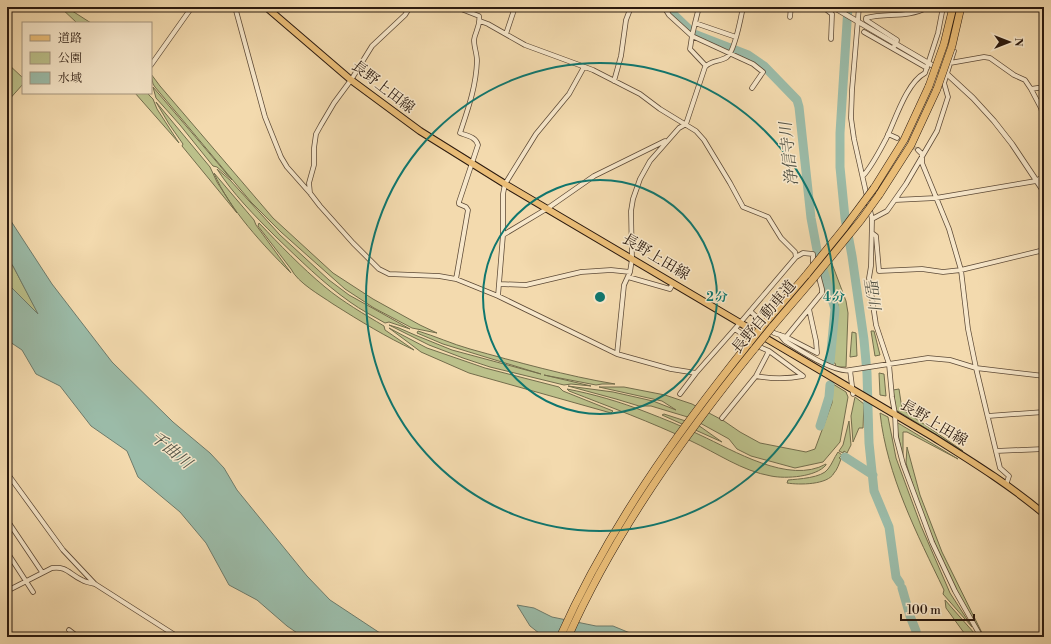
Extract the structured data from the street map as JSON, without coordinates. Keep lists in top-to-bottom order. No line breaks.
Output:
{"streets":{"highway":["長野自動車道"],"main road":["長野上田線"]},"water":["浄信寺川","聖川","千曲川"],"legend":["道路","公園","水域"],"scale_bar":"100 m","north":"right","rings":["2 分","4 分"]}
